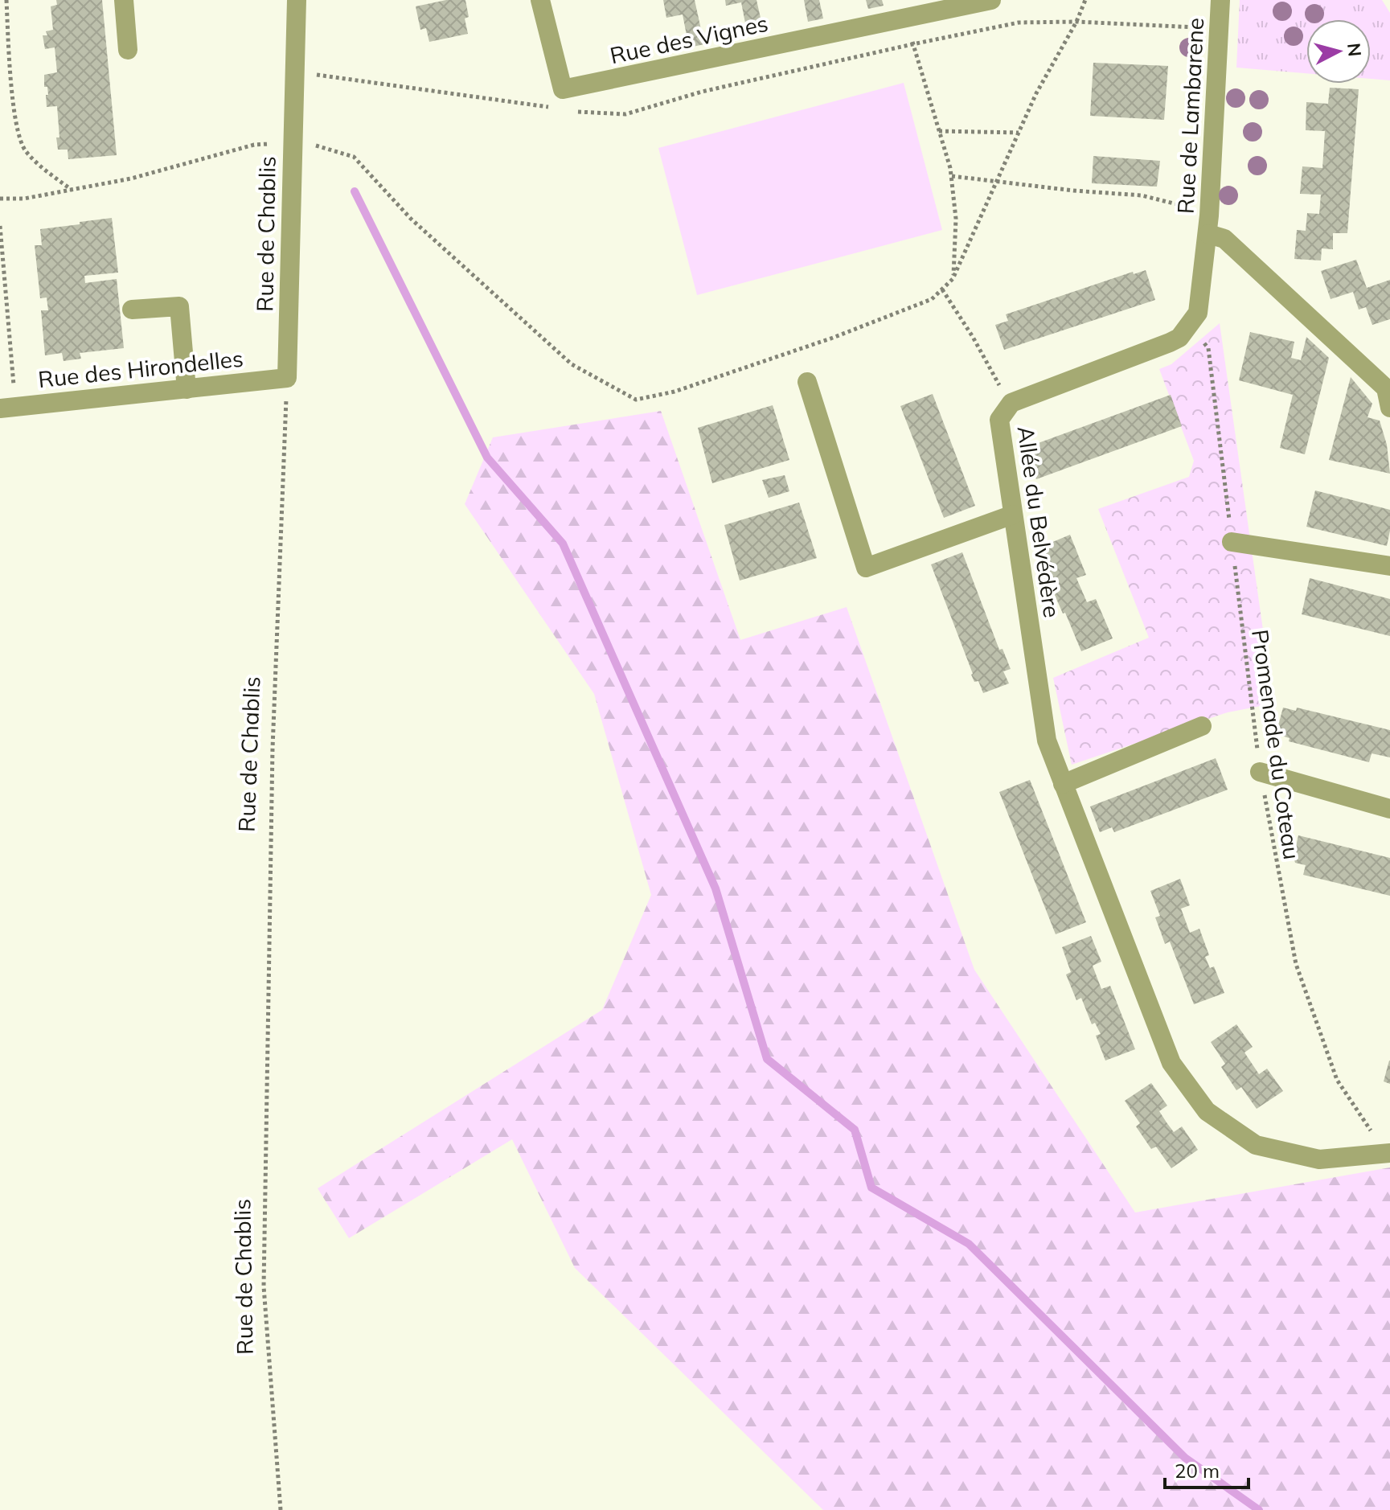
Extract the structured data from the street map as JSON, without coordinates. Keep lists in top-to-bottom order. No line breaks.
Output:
{"streets":{"street":["Rue des Vignes","Rue de Lambarene","Rue de Chablis","Rue des Hirondelles","Allée du Belvédère"],"path":["Promenade du Coteau"]},"crossings":[["Rue de Chablis","Rue des Hirondelles"],["Allée du Belvédère","Promenade du Coteau"]],"scale_bar":"20 m","north":"right"}
